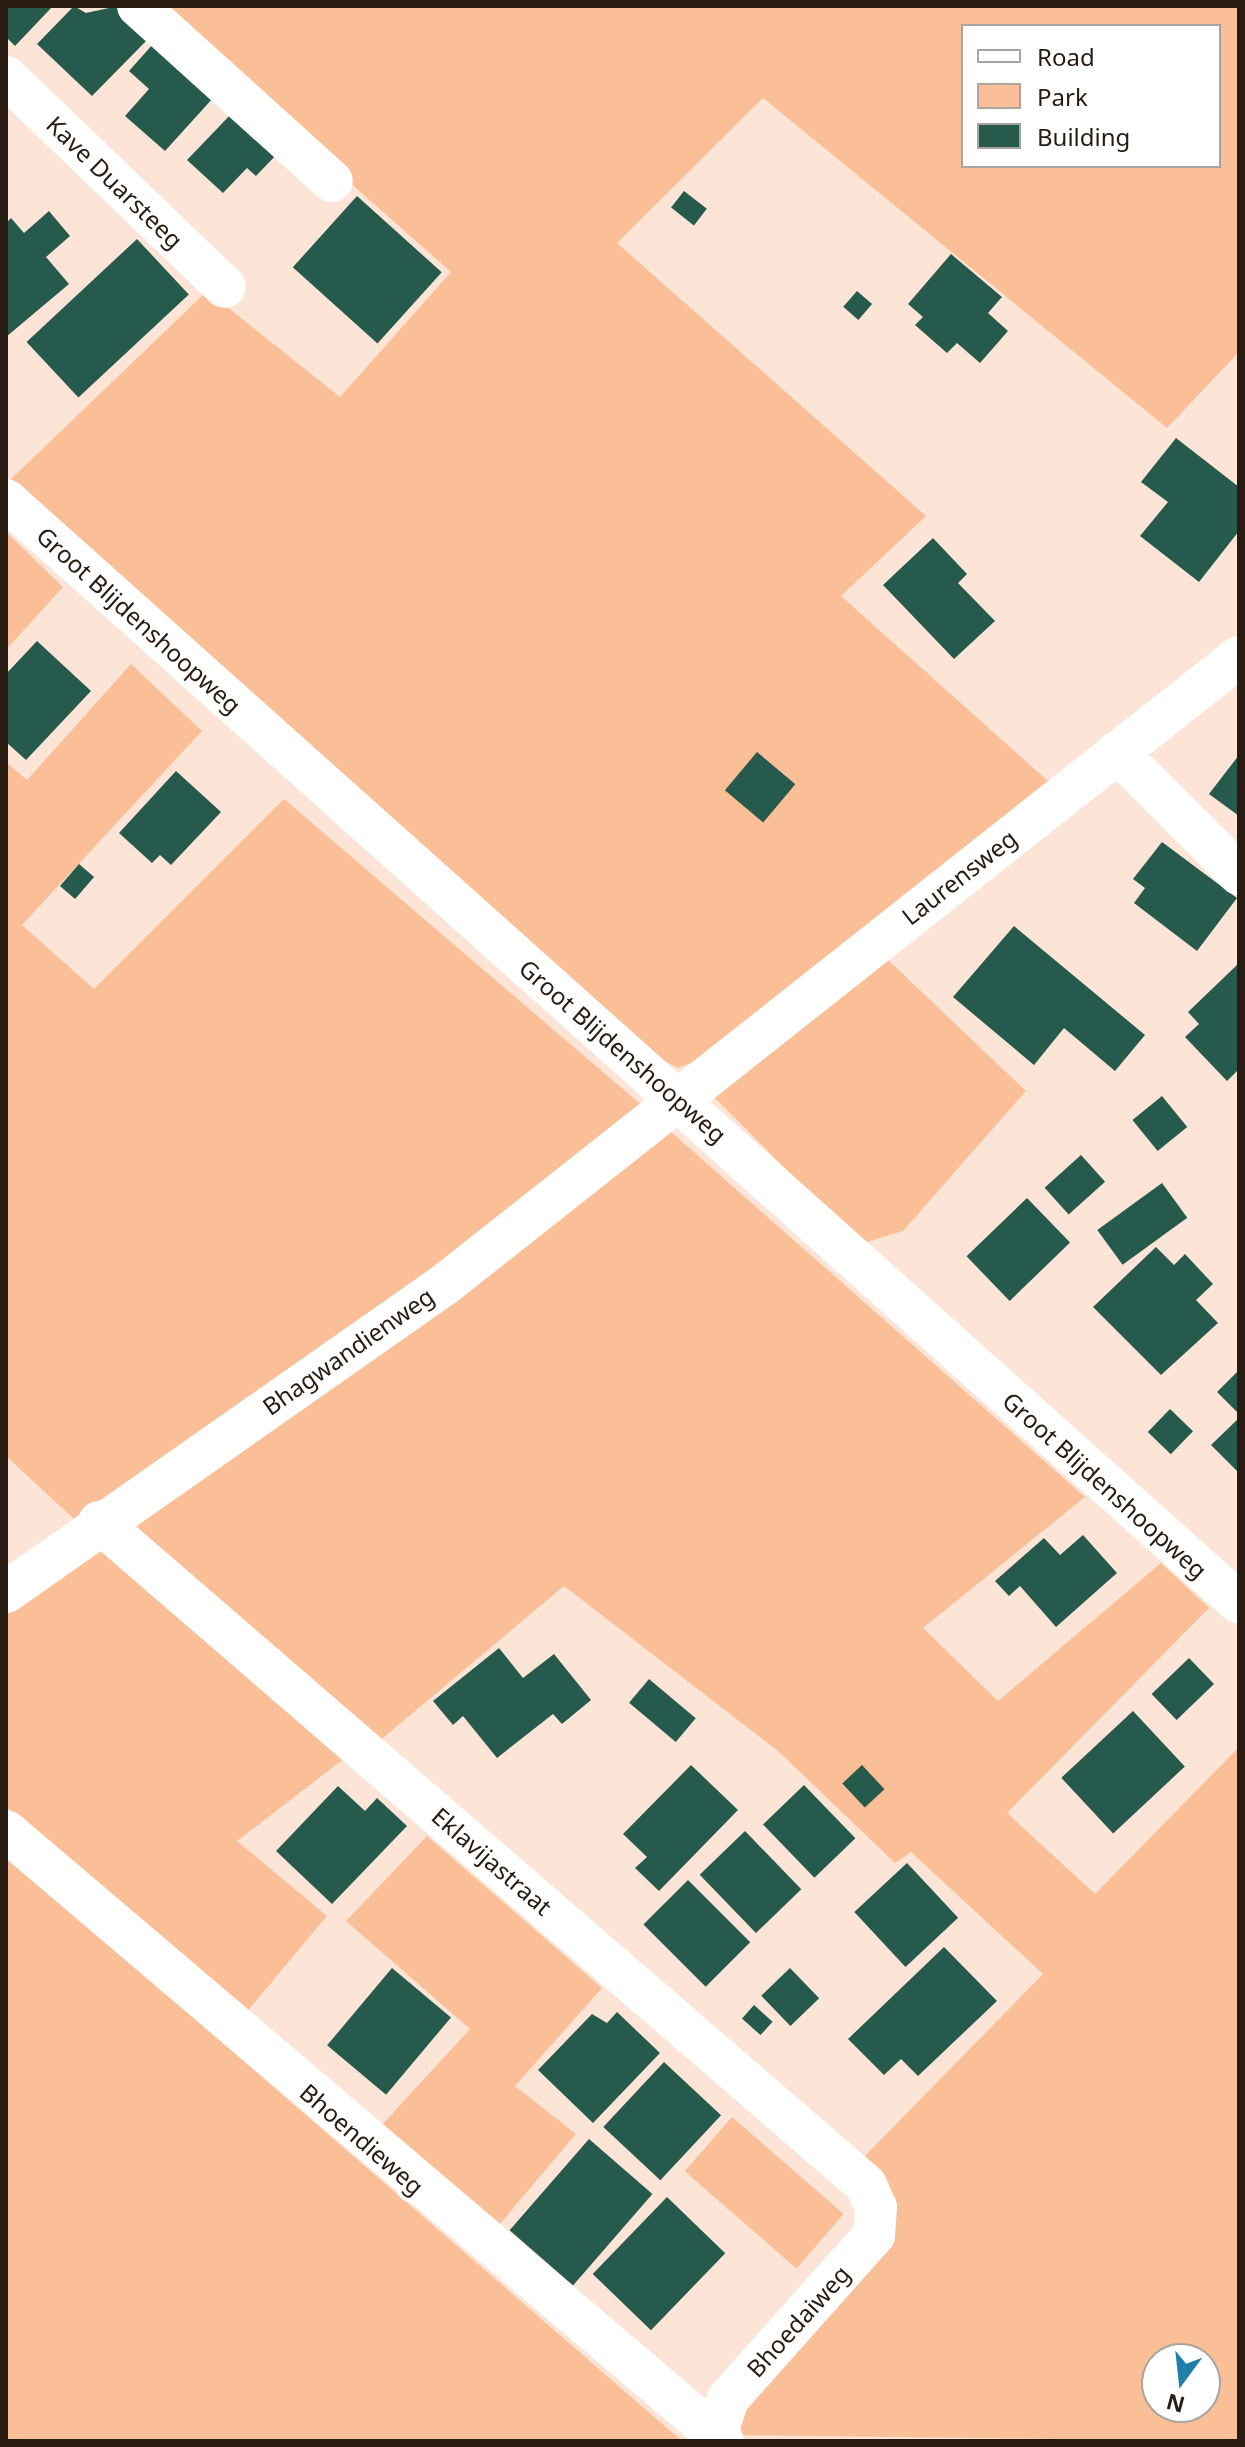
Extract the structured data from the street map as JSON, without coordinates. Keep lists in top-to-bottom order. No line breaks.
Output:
{"streets":{"street":["Kave Duarsteeg","Groot Blijdenshoopweg","Laurensweg","Bhagwandienweg","Eklavijastraat","Bhoendieweg","Bhoedaiweg"]},"crossings":[["Groot Blijdenshoopweg","Laurensweg"],["Groot Blijdenshoopweg","Bhagwandienweg"],["Laurensweg","Bhagwandienweg"],["Bhagwandienweg","Eklavijastraat"],["Eklavijastraat","Bhoedaiweg"],["Bhoendieweg","Bhoedaiweg"]],"legend":["Road","Park","Building"],"north":"bottom"}
